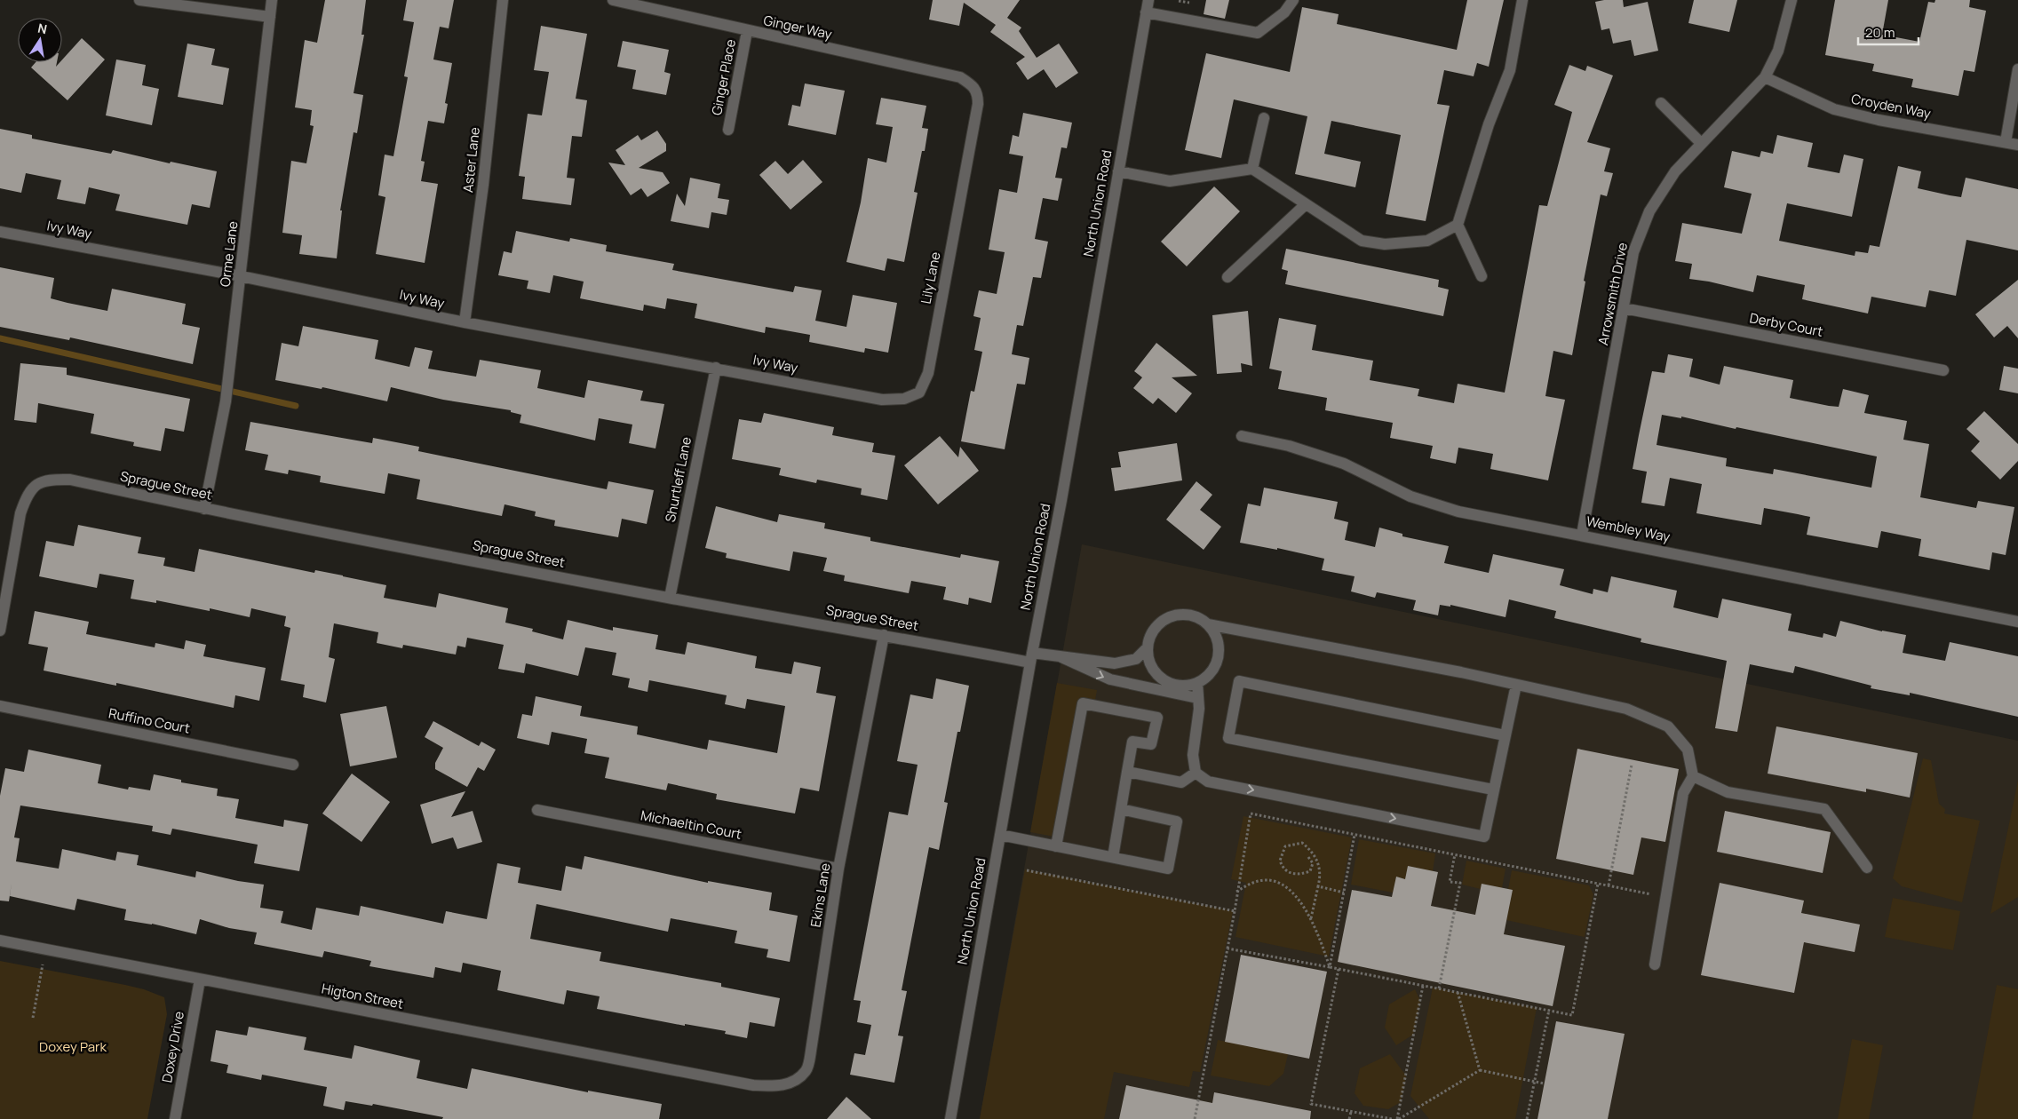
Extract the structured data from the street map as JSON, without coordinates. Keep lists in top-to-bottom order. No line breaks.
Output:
{"streets":{"street":["Ginger Way","Ginger Place","Croyden Way","Aster Lane","North Union Road","Ivy Way","Orme Lane","Lily Lane","Arrowsmith Drive","Derby Court","Shurtleff Lane","Sprague Street","Wembley Way","Ruffino Court","Michaeltin Court","Ekins Lane","Higton Street","Doxey Drive"]},"crossings":[["Ginger Way","Ginger Place"],["Ginger Way","Lily Lane"],["Croyden Way","Arrowsmith Drive"],["Aster Lane","Ivy Way"],["North Union Road","Sprague Street"],["Ivy Way","Orme Lane"],["Ivy Way","Lily Lane"],["Ivy Way","Shurtleff Lane"],["Orme Lane","Sprague Street"],["Arrowsmith Drive","Derby Court"],["Arrowsmith Drive","Wembley Way"],["Shurtleff Lane","Sprague Street"],["Sprague Street","Ekins Lane"],["Michaeltin Court","Ekins Lane"],["Ekins Lane","Higton Street"],["Higton Street","Doxey Drive"]],"parks":["Doxey Park"],"scale_bar":"20 m","north":"top"}
